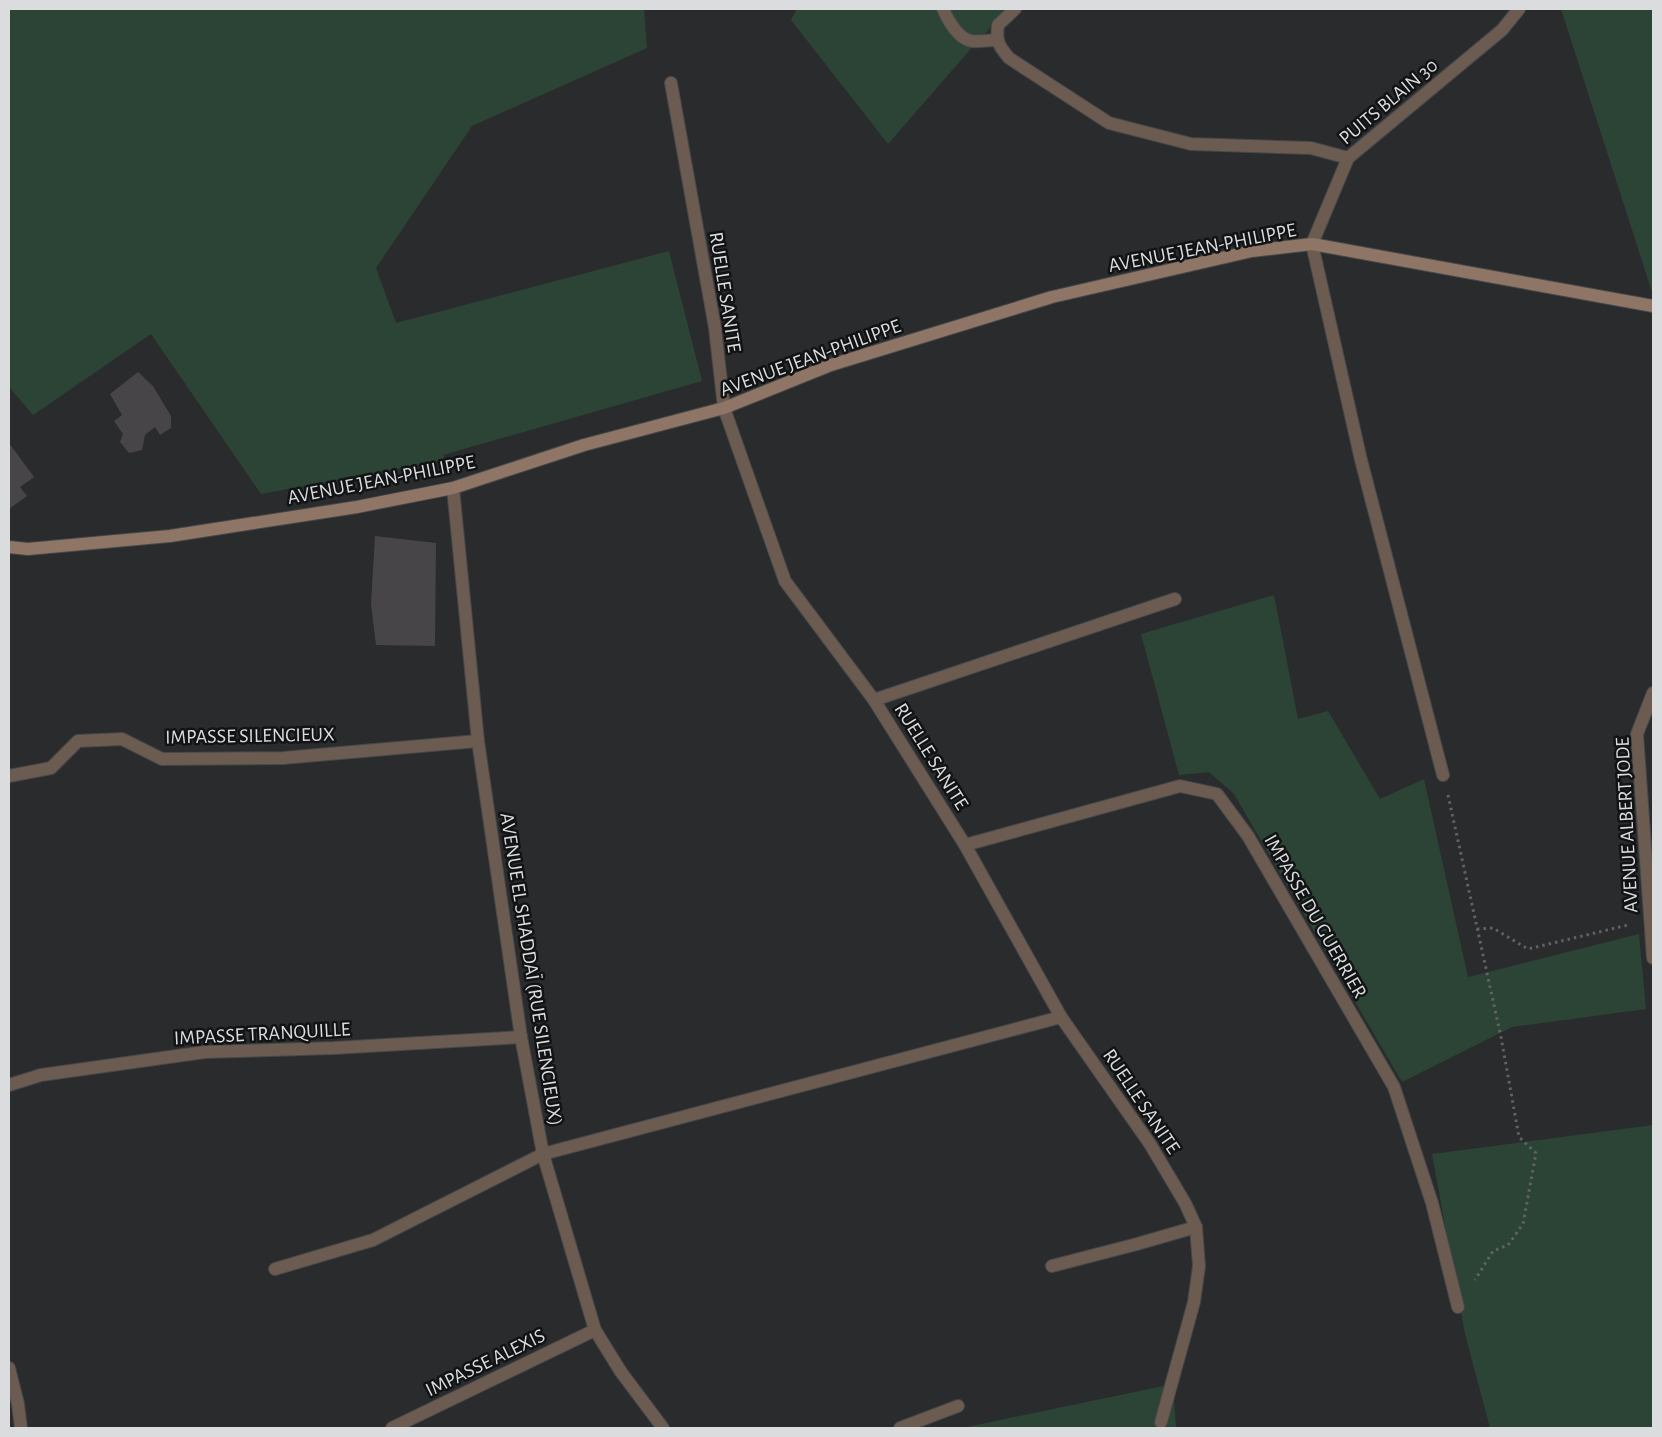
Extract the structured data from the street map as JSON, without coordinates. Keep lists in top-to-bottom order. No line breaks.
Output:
{"streets":{"street":["PUITS BLAIN 30","AVENUE JEAN-PHILIPPE","RUELLE SANITE","IMPASSE SILENCIEUX","AVENUE ALBERT JODE","IMPASSE DU GUERRIER","AVENUE EL SHADDAÏ (RUE SILENCIEUX)","IMPASSE TRANQUILLE","IMPASSE ALEXIS"]},"crossings":[["PUITS BLAIN 30","AVENUE JEAN-PHILIPPE"],["AVENUE JEAN-PHILIPPE","RUELLE SANITE"],["AVENUE JEAN-PHILIPPE","AVENUE EL SHADDAÏ (RUE SILENCIEUX)"],["RUELLE SANITE","IMPASSE DU GUERRIER"],["IMPASSE SILENCIEUX","AVENUE EL SHADDAÏ (RUE SILENCIEUX)"],["AVENUE EL SHADDAÏ (RUE SILENCIEUX)","IMPASSE TRANQUILLE"],["AVENUE EL SHADDAÏ (RUE SILENCIEUX)","IMPASSE ALEXIS"]]}
